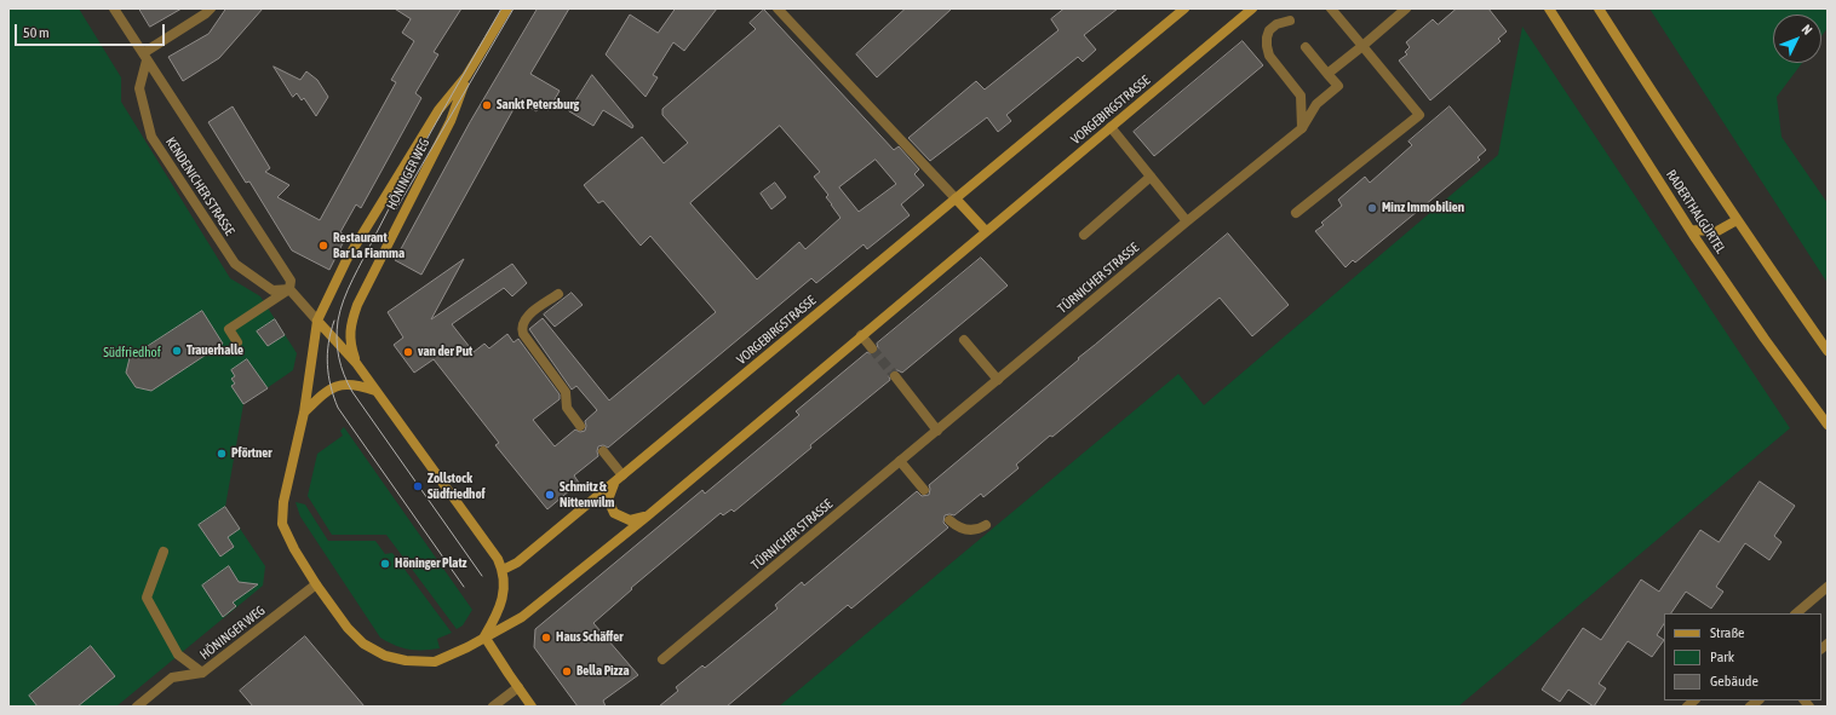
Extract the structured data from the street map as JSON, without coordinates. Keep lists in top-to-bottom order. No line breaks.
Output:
{"streets":{"street":["VORGEBIRGSTRASSE","HÖNINGER WEG","KENDENICHER STRASSE","RADERTHALGÜRTEL","TÜRNICHER STRASSE"]},"crossings":[["HÖNINGER WEG","KENDENICHER STRASSE"]],"parks":["Südfriedhof"],"places":["Sankt Petersburg","Minz Immobilien","Restaurant Bar La Fiamma","Trauerhalle","van der Put","Pförtner","Zollstock Südfriedhof","Schmitz & Nittenwilm","Höninger Platz","Haus Schäffer","Bella Pizza"],"legend":["Straße","Park","Gebäude"],"scale_bar":"50 m","north":"top right"}
